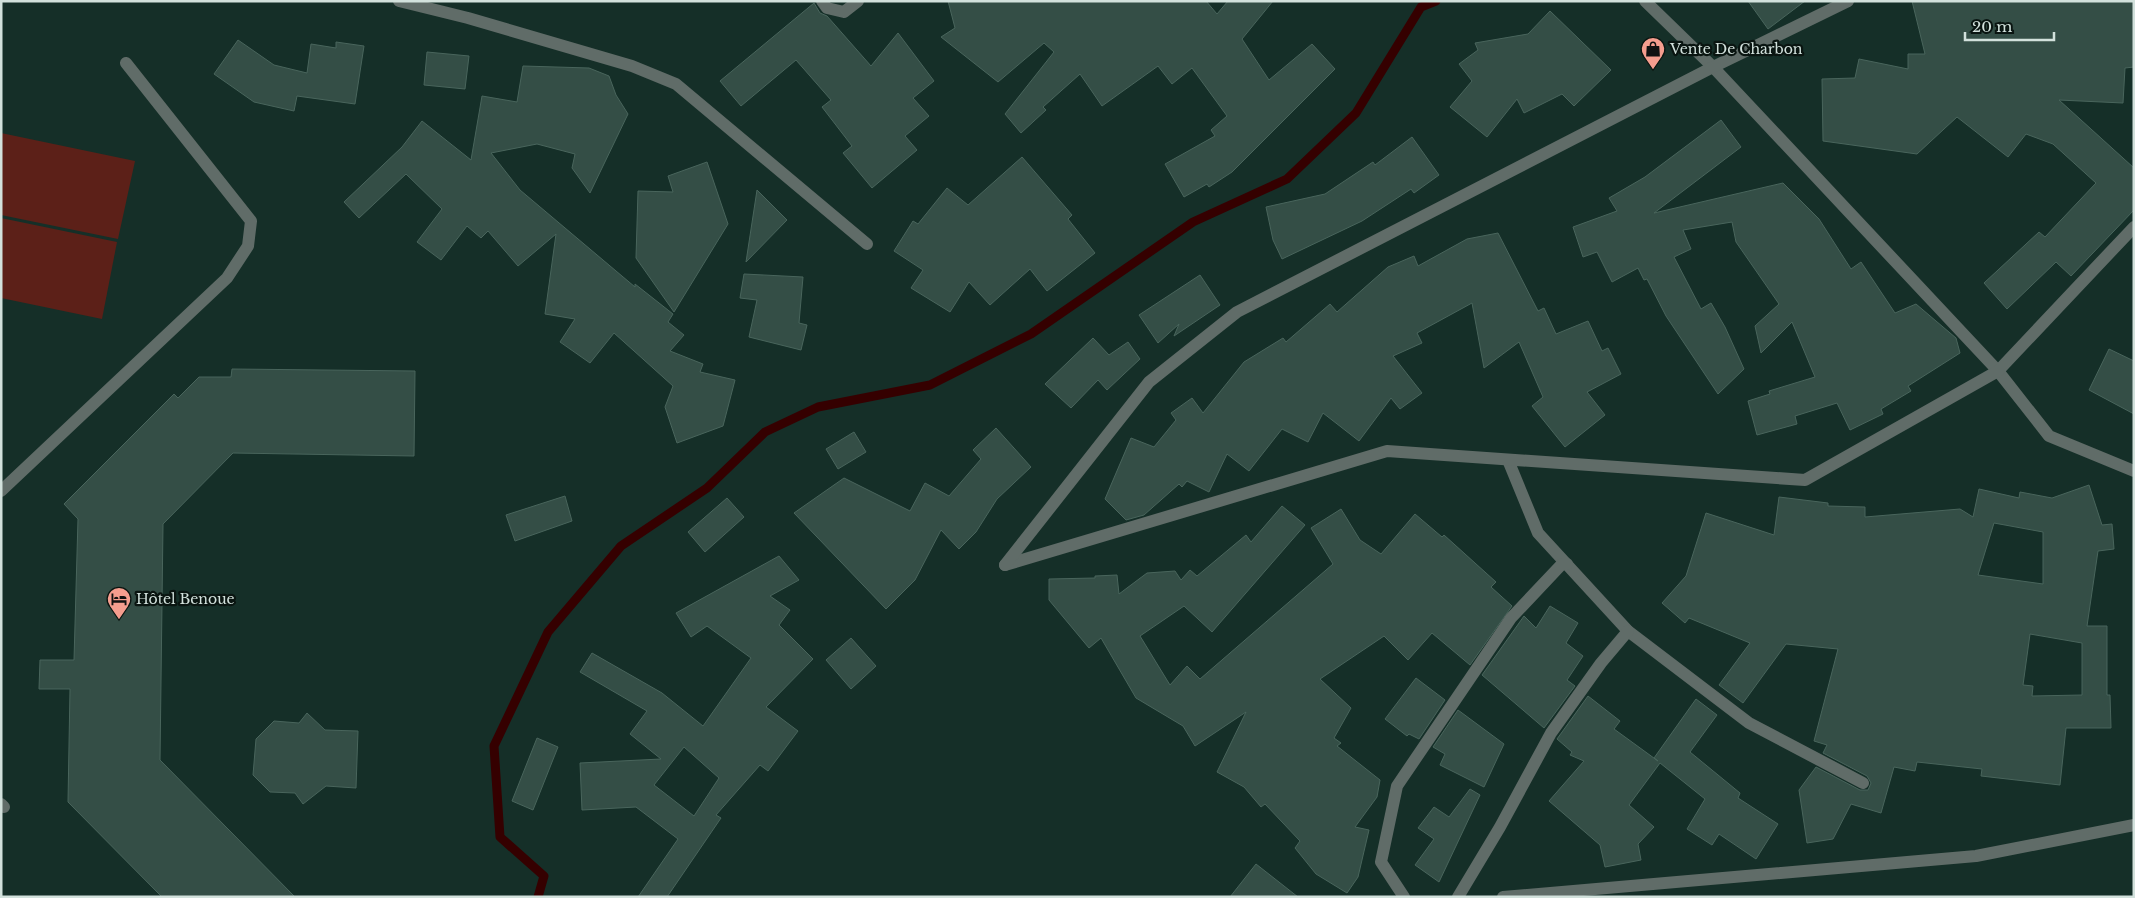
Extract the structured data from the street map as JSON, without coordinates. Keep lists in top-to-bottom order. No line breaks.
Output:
{"places":{"shop":["Vente De Charbon"],"hotel":["Hôtel Benoue"]},"scale_bar":"20 m"}
